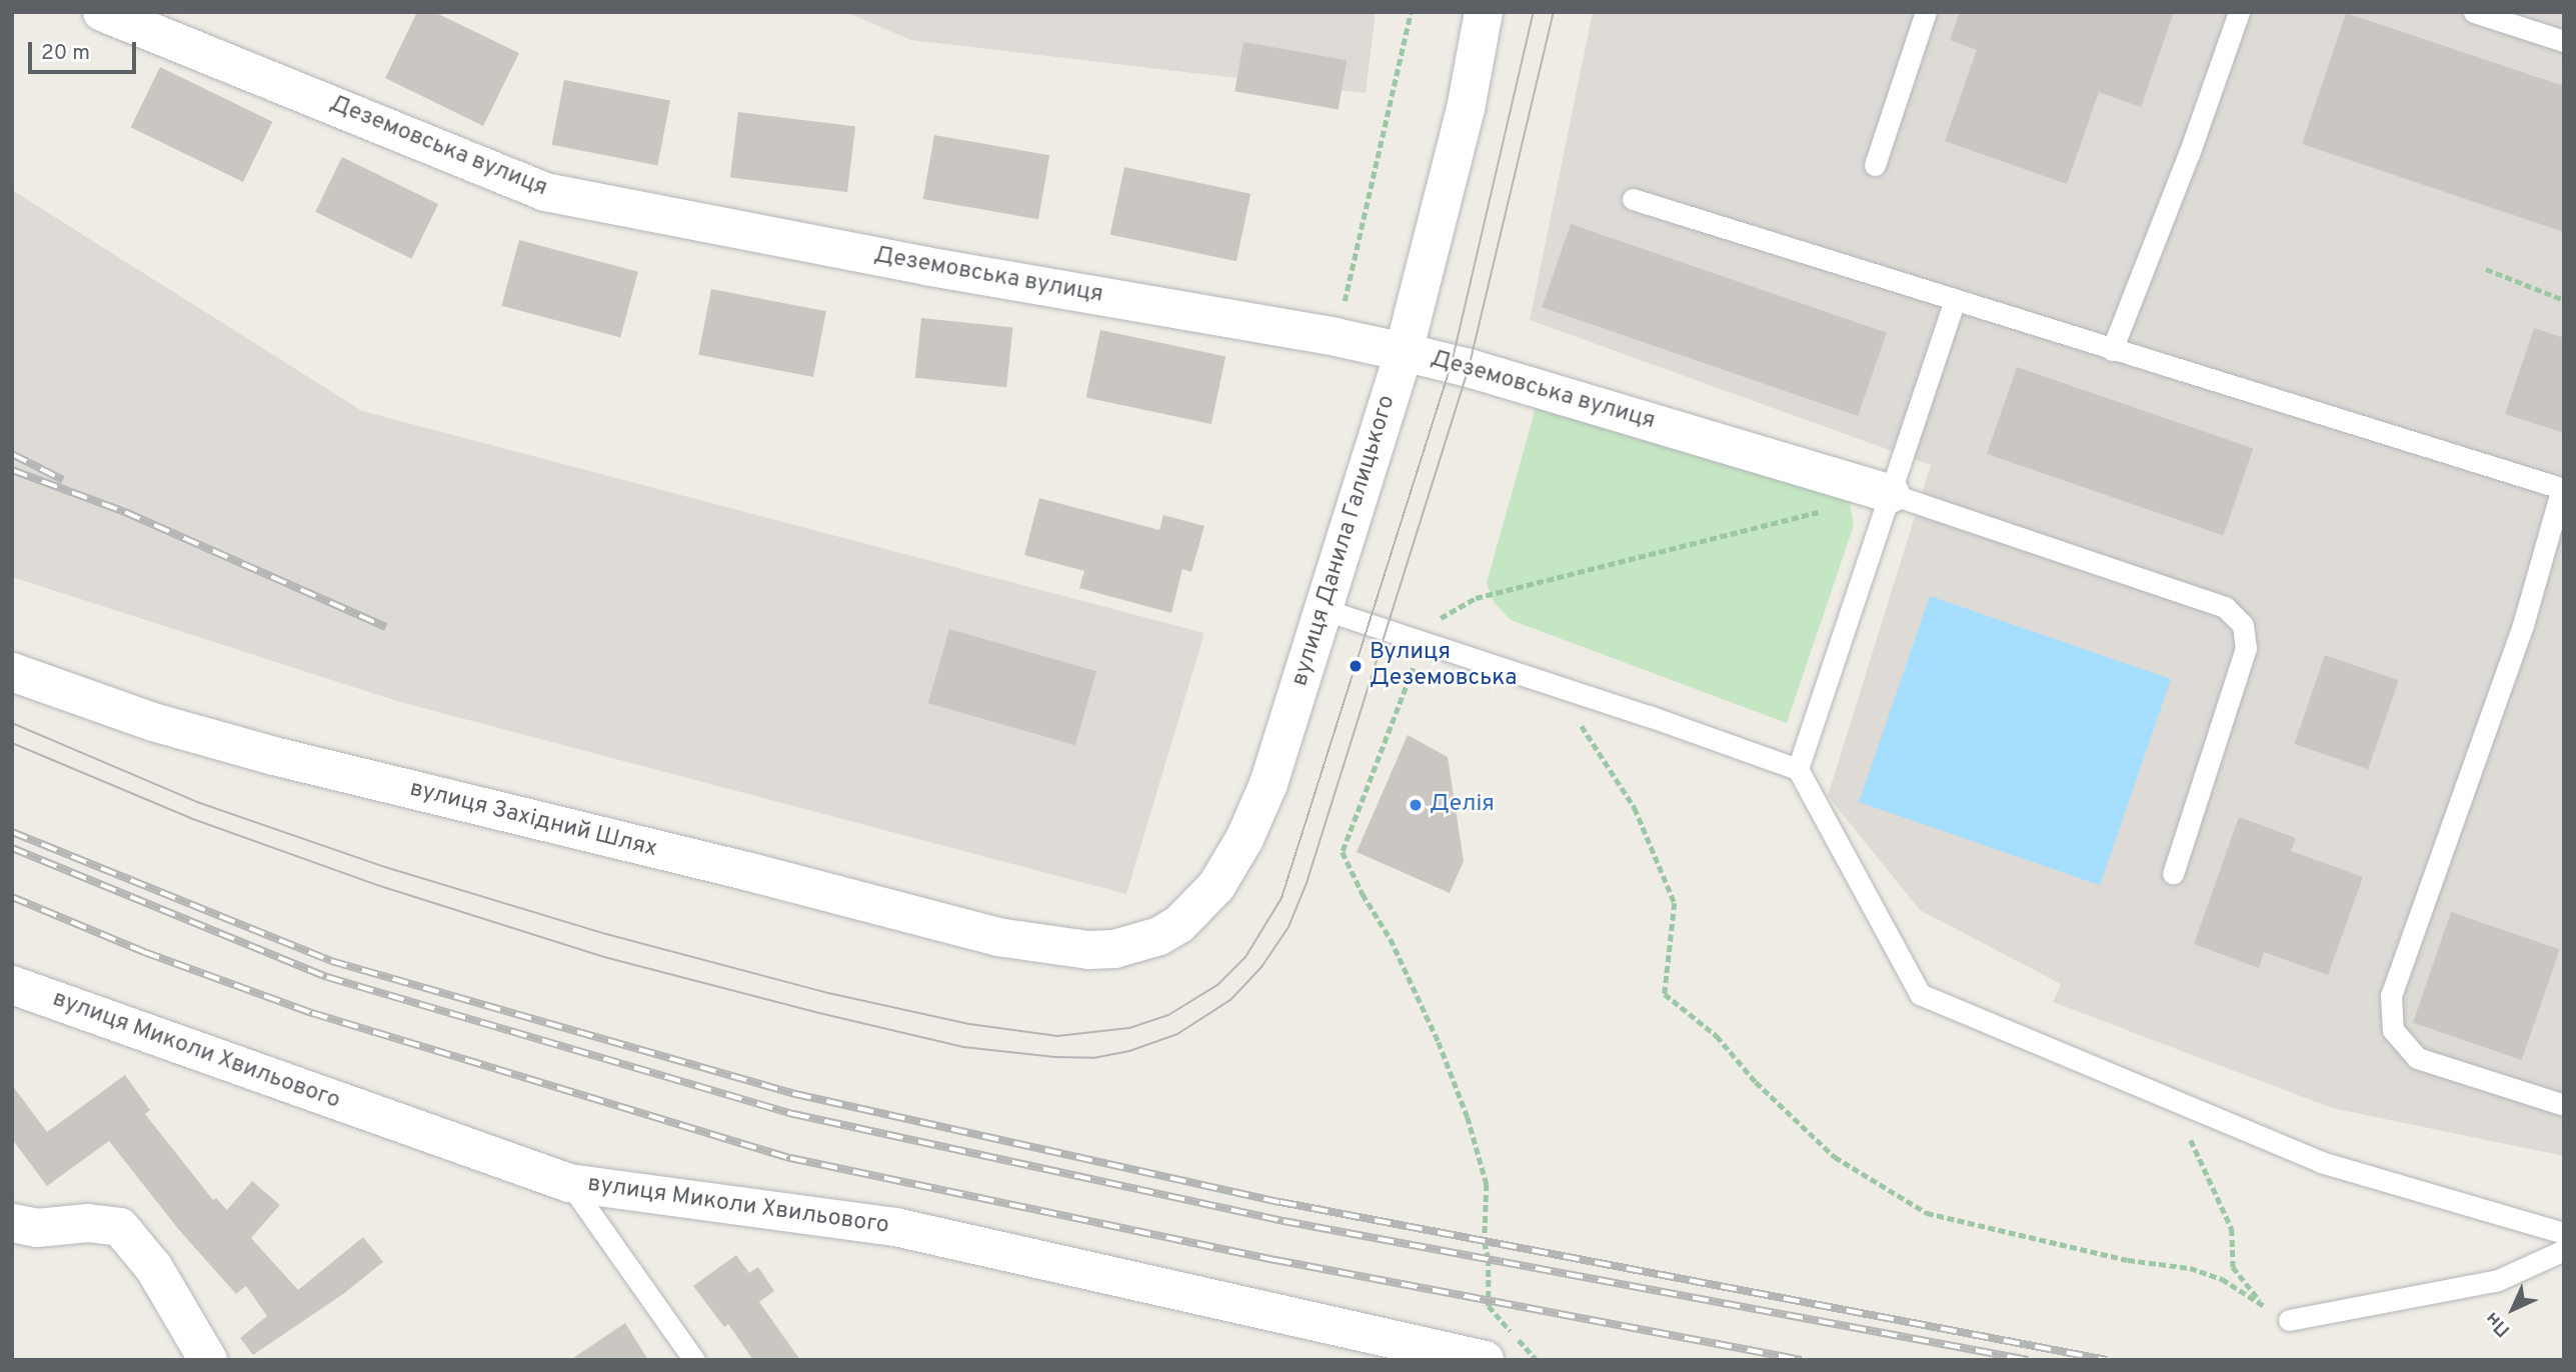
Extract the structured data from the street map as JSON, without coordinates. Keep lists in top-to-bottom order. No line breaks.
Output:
{"streets":{"street":["Деземовська вулиця","вулиця Данила Галицького","вулиця Західний Шлях","вулиця Миколи Хвильового"]},"crossings":[["Деземовська вулиця","вулиця Данила Галицького"],["вулиця Данила Галицького","вулиця Західний Шлях"]],"places":["Вулиця Деземовська","Делія"],"scale_bar":"20 m","north":"bottom left"}
